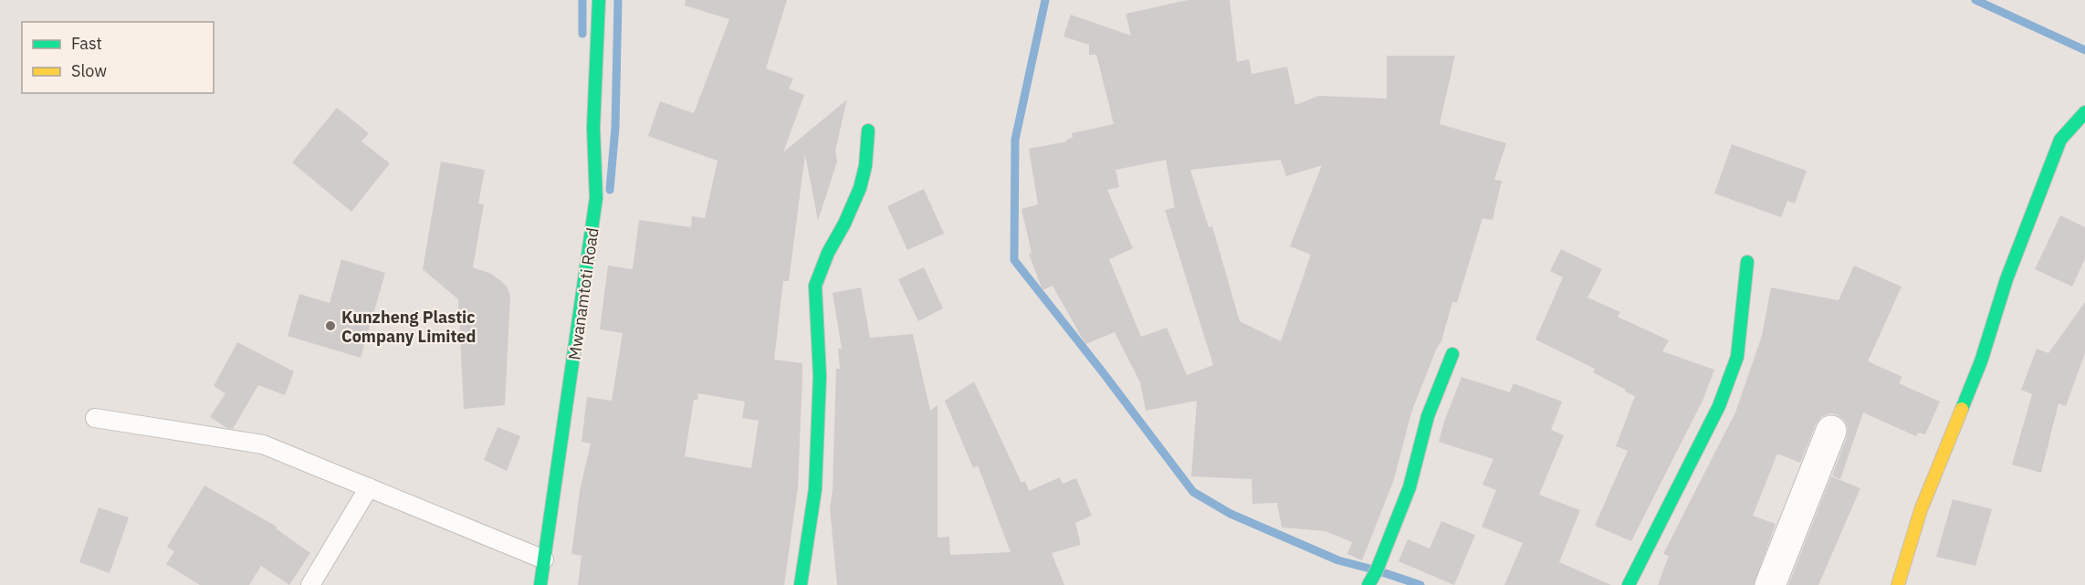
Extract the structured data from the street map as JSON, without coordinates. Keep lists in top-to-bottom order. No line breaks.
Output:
{"streets":{"street":["Mwanamtoti Road"]},"places":["Kunzheng Plastic Company Limited"],"legend":["Fast","Slow"]}
